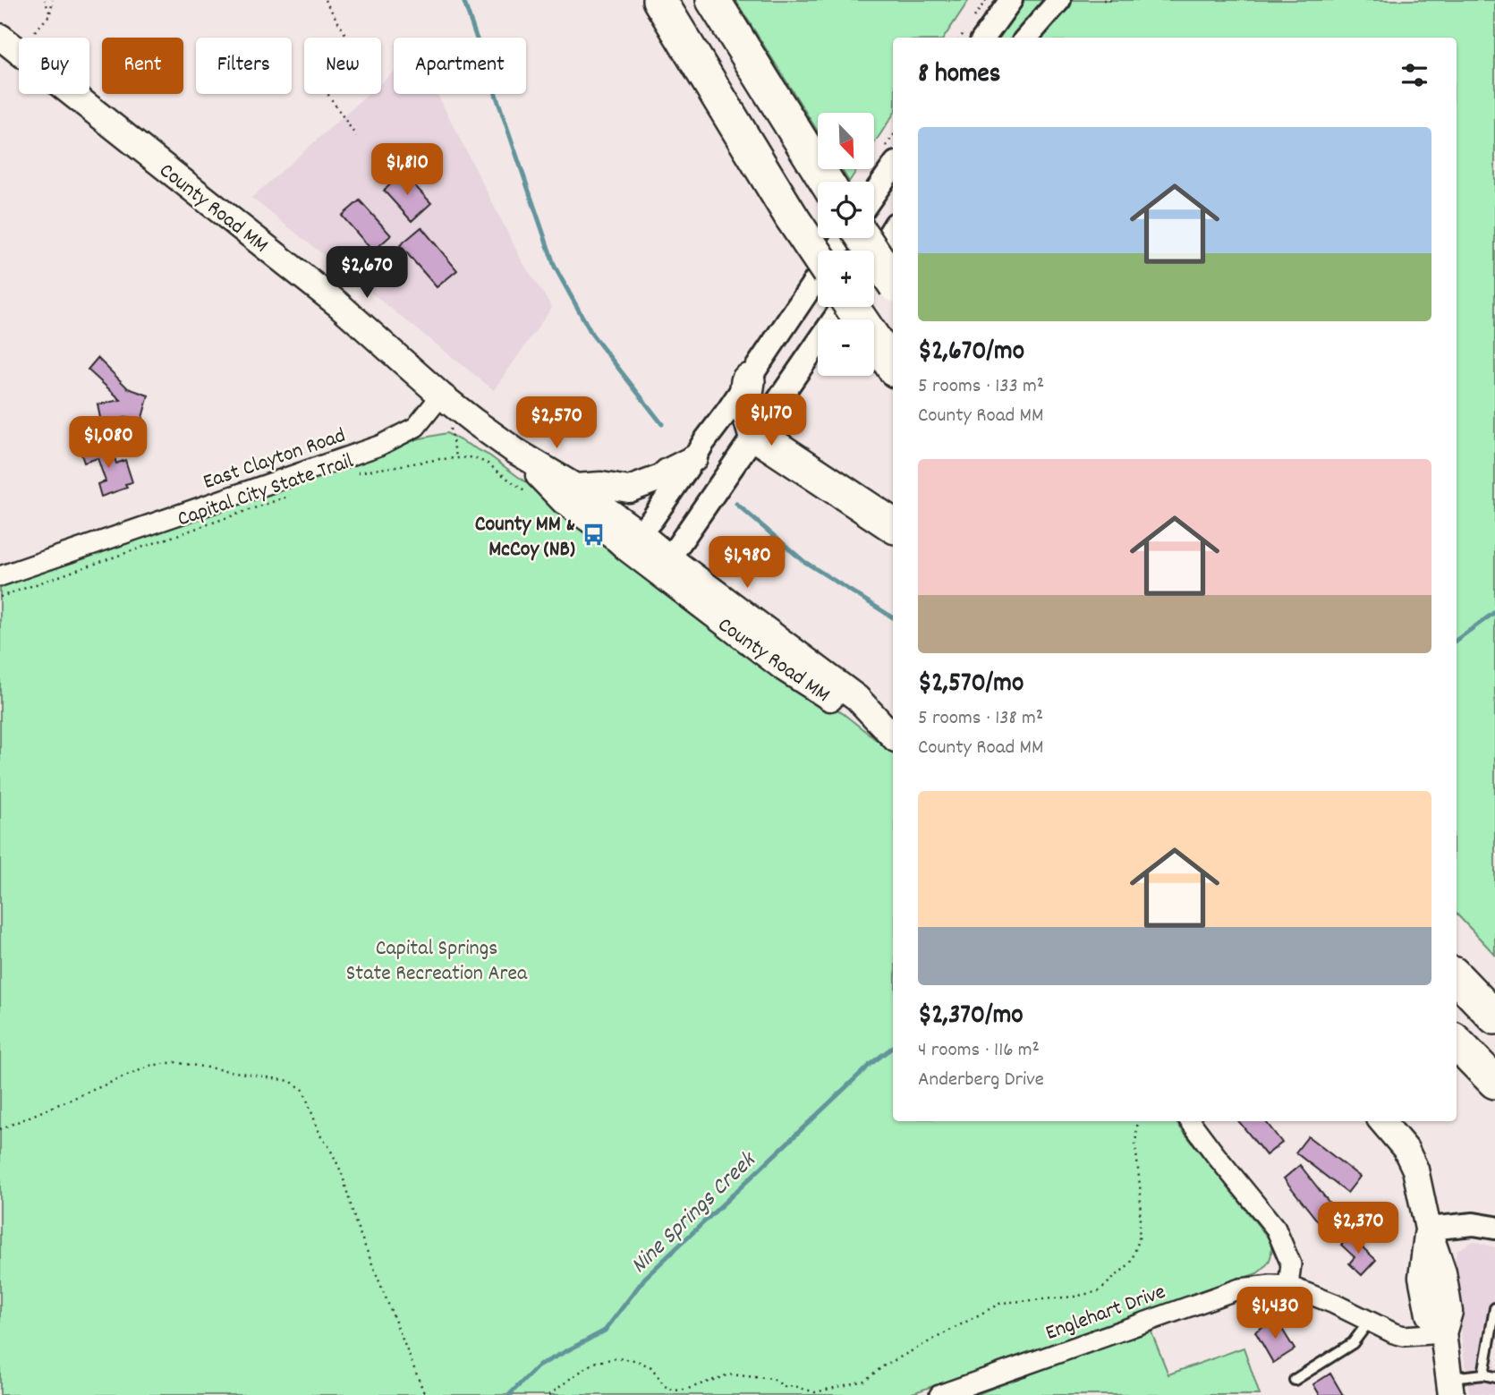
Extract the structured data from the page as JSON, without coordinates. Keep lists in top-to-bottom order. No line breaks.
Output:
{"streets":{"main road":["County Road MM"],"street":["East Clayton Road","Englehart Drive"],"path":["Capital City State Trail"]},"crossings":[["County Road MM","East Clayton Road"]],"water":["Nine Springs Creek"],"parks":["Capital Springs State Recreation Area"],"places":{"bus stop":["County MM & McCoy (NB)"]},"north":"bottom right","page":{"chip":["Buy","Rent","Filters","New","Apartment"],"heading":"8 homes","map_buttons":["+","−"],"list":[{"name":"$2,670/mo","note":"5 rooms · 133 m² · County Road MM"},{"name":"$2,570/mo","note":"5 rooms · 138 m² · County Road MM"},{"name":"$2,370/mo","note":"4 rooms · 116 m² · Anderberg Drive"}],"price":["$1,810","$2,670","$1,170","$2,570","$1,080","$1,980","$2,370","$1,430"]}}
